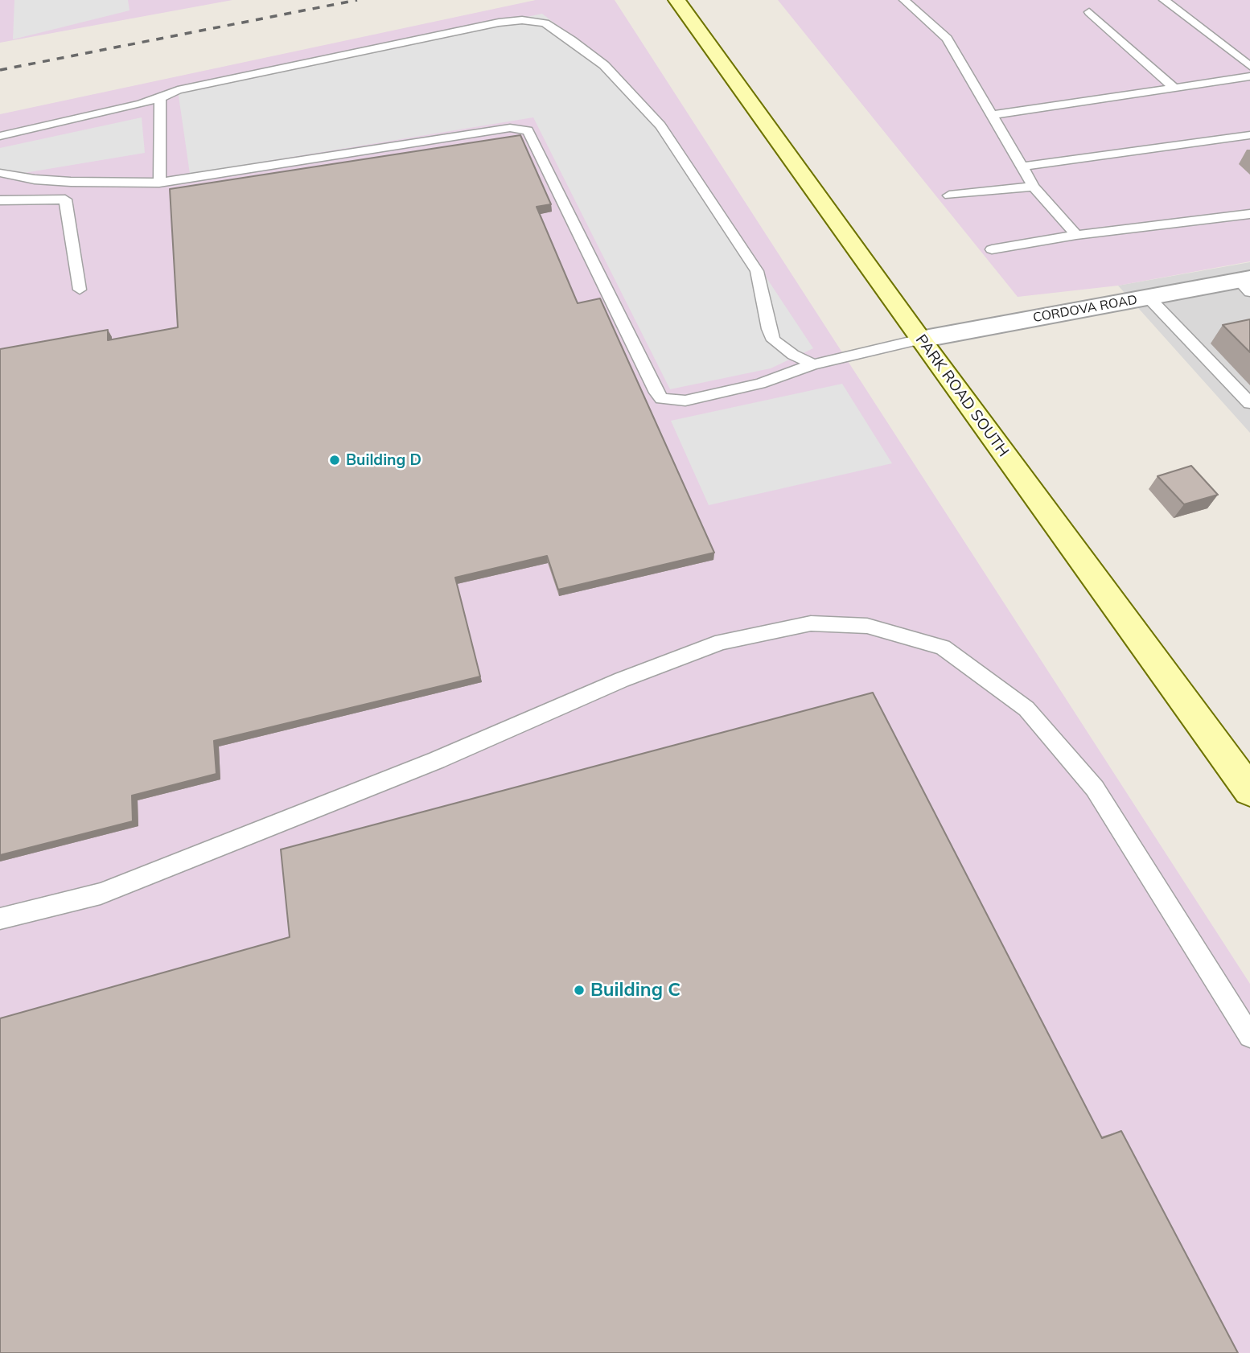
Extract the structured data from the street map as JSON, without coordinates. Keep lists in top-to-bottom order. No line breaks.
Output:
{"streets":{"main road":["PARK ROAD SOUTH"],"street":["CORDOVA ROAD"]},"crossings":[["CORDOVA ROAD","PARK ROAD SOUTH"]],"places":["Building D","Building C"]}
